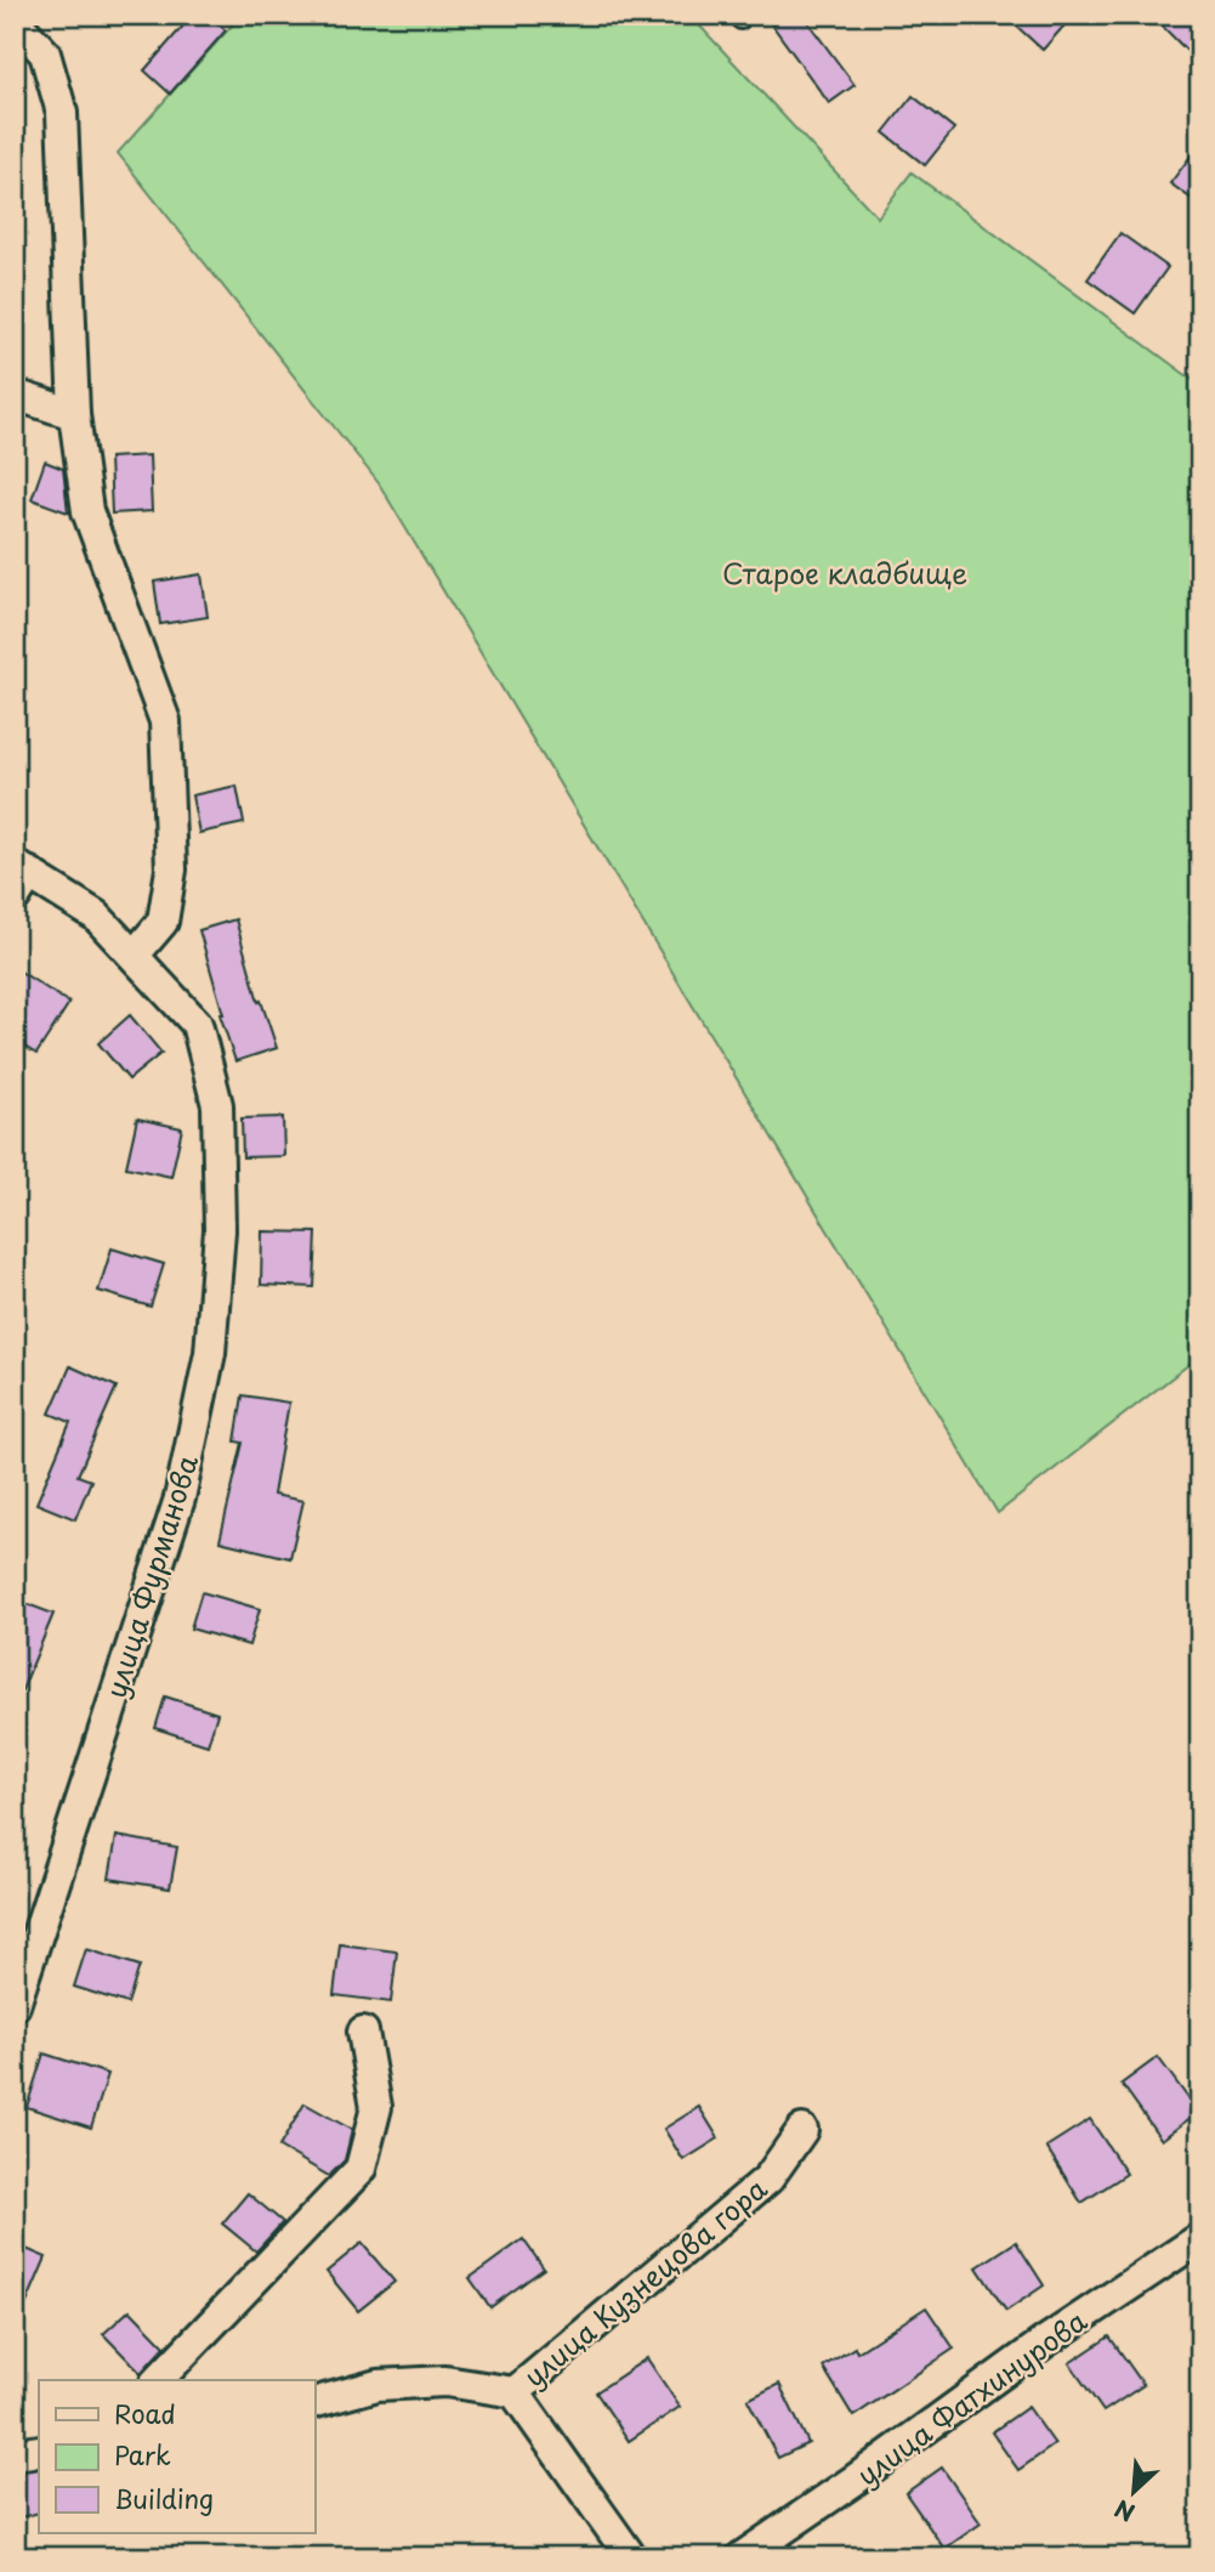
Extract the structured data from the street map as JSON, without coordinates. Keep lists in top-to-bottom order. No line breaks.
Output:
{"streets":{"street":["улица Фурманова","улица Кузнецова гора","улица Фатхинурова"]},"parks":["Старое кладбище"],"legend":["Road","Park","Building"],"north":"bottom left"}
